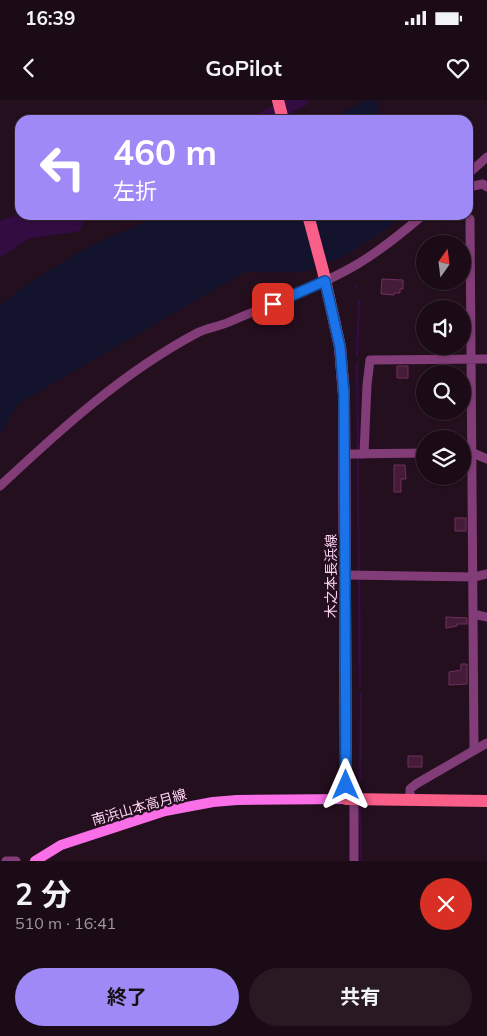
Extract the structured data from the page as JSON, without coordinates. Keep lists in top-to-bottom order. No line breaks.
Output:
{"streets":{"main road":["木之本長浜線","南浜山本高月線"]},"crossings":[["木之本長浜線","南浜山本高月線"]],"north":"top","page":{"status":"16:39","header":"GoPilot","turn":["460 m","左折"],"heading":["2 分","510 m · 16:41"],"buttons":["終了","共有"]}}
